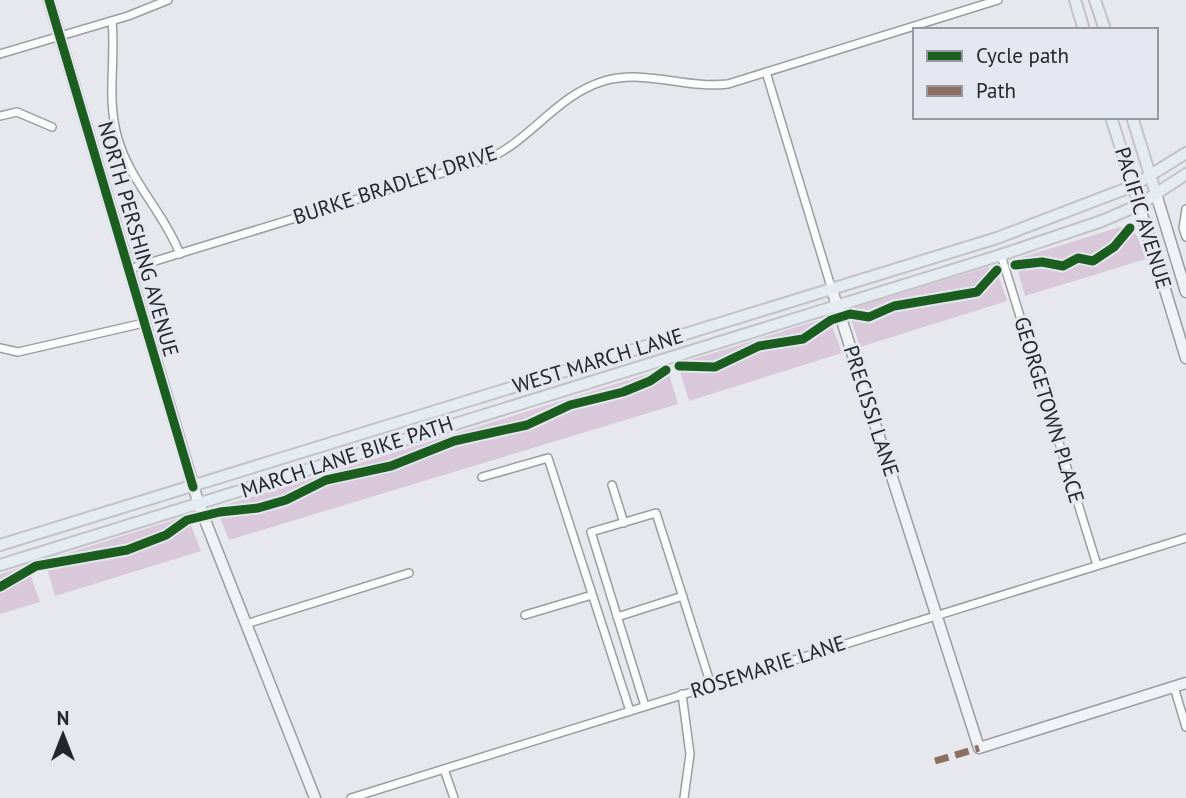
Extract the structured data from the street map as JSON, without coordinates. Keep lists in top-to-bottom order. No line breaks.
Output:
{"streets":{"main road":["PACIFIC AVENUE","NORTH PERSHING AVENUE","WEST MARCH LANE","PRECISSI LANE"],"street":["BURKE BRADLEY DRIVE","GEORGETOWN PLACE","ROSEMARIE LANE"],"cycle path":["MARCH LANE BIKE PATH"]},"crossings":[["BURKE BRADLEY DRIVE","NORTH PERSHING AVENUE"],["BURKE BRADLEY DRIVE","PRECISSI LANE"],["PACIFIC AVENUE","WEST MARCH LANE"],["NORTH PERSHING AVENUE","WEST MARCH LANE"],["WEST MARCH LANE","GEORGETOWN PLACE"],["WEST MARCH LANE","PRECISSI LANE"],["GEORGETOWN PLACE","ROSEMARIE LANE"],["PRECISSI LANE","ROSEMARIE LANE"]],"legend":["Cycle path","Path"],"north":"top"}
